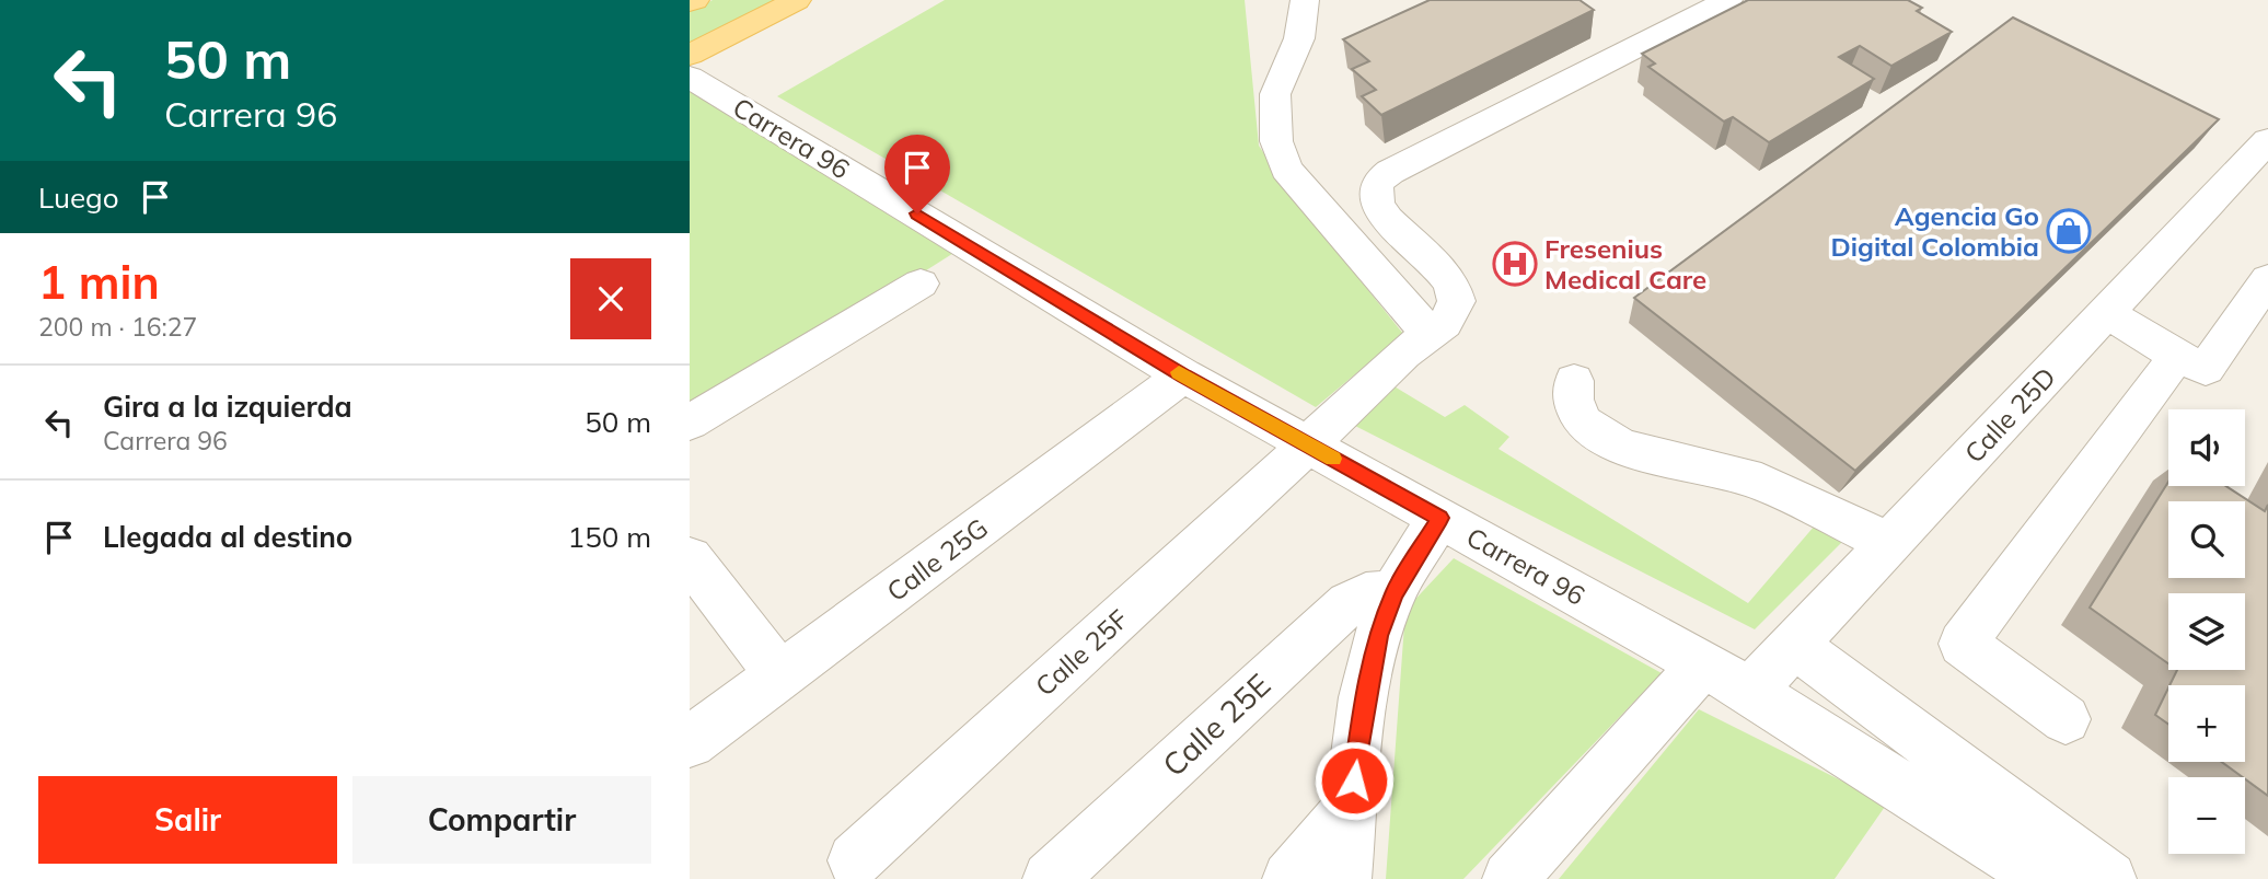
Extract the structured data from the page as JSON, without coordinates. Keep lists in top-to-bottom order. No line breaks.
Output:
{"streets":{"street":["Carrera 96","Calle 25D","Calle 25G","Calle 25F","Calle 25E"]},"crossings":[["Carrera 96","Calle 25D"],["Carrera 96","Calle 25G"],["Carrera 96","Calle 25F"]],"places":{"shop":["Agencia Go Digital Colombia"],"hospital":["Fresenius Medical Care"]},"page":{"turn":["50 m","Carrera 96"],"then":"Luego","heading":["1 min","200 m · 16:27"],"list":[{"name":"Gira a la izquierda","note":"Carrera 96","value":"50 m"},{"name":"Llegada al destino","value":"150 m"}],"map_buttons":["+","−"],"buttons":["Salir","Compartir"]}}
